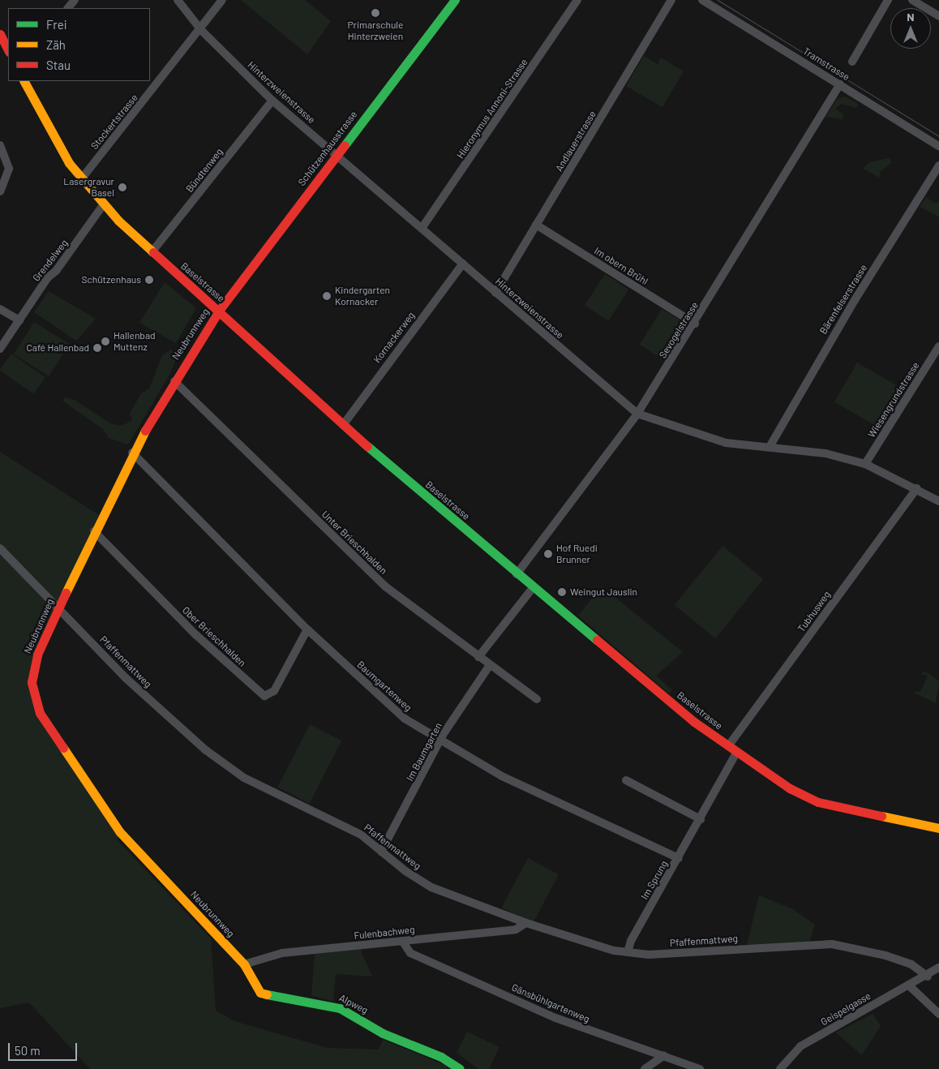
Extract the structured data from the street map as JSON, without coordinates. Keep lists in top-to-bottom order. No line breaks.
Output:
{"streets":{"street":["Tramstrasse","Hinterzweienstrasse","Hieronymus Annoni-Strasse","Stockertstrasse","Andlauerstrasse","Schützenhausstrasse","Bündtenweg","Grendelweg","Im obern Brühl","Baselstrasse","Bärenfelserstrasse","Sevogelstrasse","Neubrunnweg","Kornackerweg","Wiesengrundstrasse","Unter Brieschhalden","Tubhusweg","Ober Brieschhalden","Pfaffenmattweg","Baumgartenweg","Im Baumgarten","Im Sprung","Fulenbachweg","Gänsbühlgartenweg","Alpweg","Geispelgasse"]},"crossings":[["Tramstrasse","Sevogelstrasse"],["Hinterzweienstrasse","Hieronymus Annoni-Strasse"],["Hinterzweienstrasse","Stockertstrasse"],["Hinterzweienstrasse","Andlauerstrasse"],["Hinterzweienstrasse","Schützenhausstrasse"],["Hinterzweienstrasse","Bündtenweg"],["Hinterzweienstrasse","Bärenfelserstrasse"],["Hinterzweienstrasse","Sevogelstrasse"],["Hinterzweienstrasse","Kornackerweg"],["Hinterzweienstrasse","Wiesengrundstrasse"],["Hinterzweienstrasse","Tubhusweg"],["Stockertstrasse","Baselstrasse"],["Andlauerstrasse","Im obern Brühl"],["Schützenhausstrasse","Baselstrasse"],["Schützenhausstrasse","Neubrunnweg"],["Bündtenweg","Baselstrasse"],["Grendelweg","Baselstrasse"],["Im obern Brühl","Sevogelstrasse"],["Baselstrasse","Sevogelstrasse"],["Baselstrasse","Neubrunnweg"],["Baselstrasse","Kornackerweg"],["Baselstrasse","Tubhusweg"],["Baselstrasse","Im Sprung"],["Neubrunnweg","Unter Brieschhalden"],["Neubrunnweg","Ober Brieschhalden"],["Neubrunnweg","Pfaffenmattweg"],["Neubrunnweg","Baumgartenweg"],["Neubrunnweg","Fulenbachweg"],["Neubrunnweg","Alpweg"],["Unter Brieschhalden","Im Baumgarten"],["Ober Brieschhalden","Baumgartenweg"],["Pfaffenmattweg","Im Baumgarten"],["Pfaffenmattweg","Im Sprung"],["Pfaffenmattweg","Fulenbachweg"],["Pfaffenmattweg","Geispelgasse"],["Baumgartenweg","Im Baumgarten"],["Baumgartenweg","Im Sprung"],["Fulenbachweg","Gänsbühlgartenweg"],["Fulenbachweg","Alpweg"]],"places":["Primarschule Hinterzweien","Lasergravur Basel","Schützenhaus","Kindergarten Kornacker","Hallenbad Muttenz","Café Hallenbad","Hof Ruedi Brunner","Weingut Jauslin"],"legend":["Frei","Zäh","Stau"],"scale_bar":"50 m","north":"top"}
